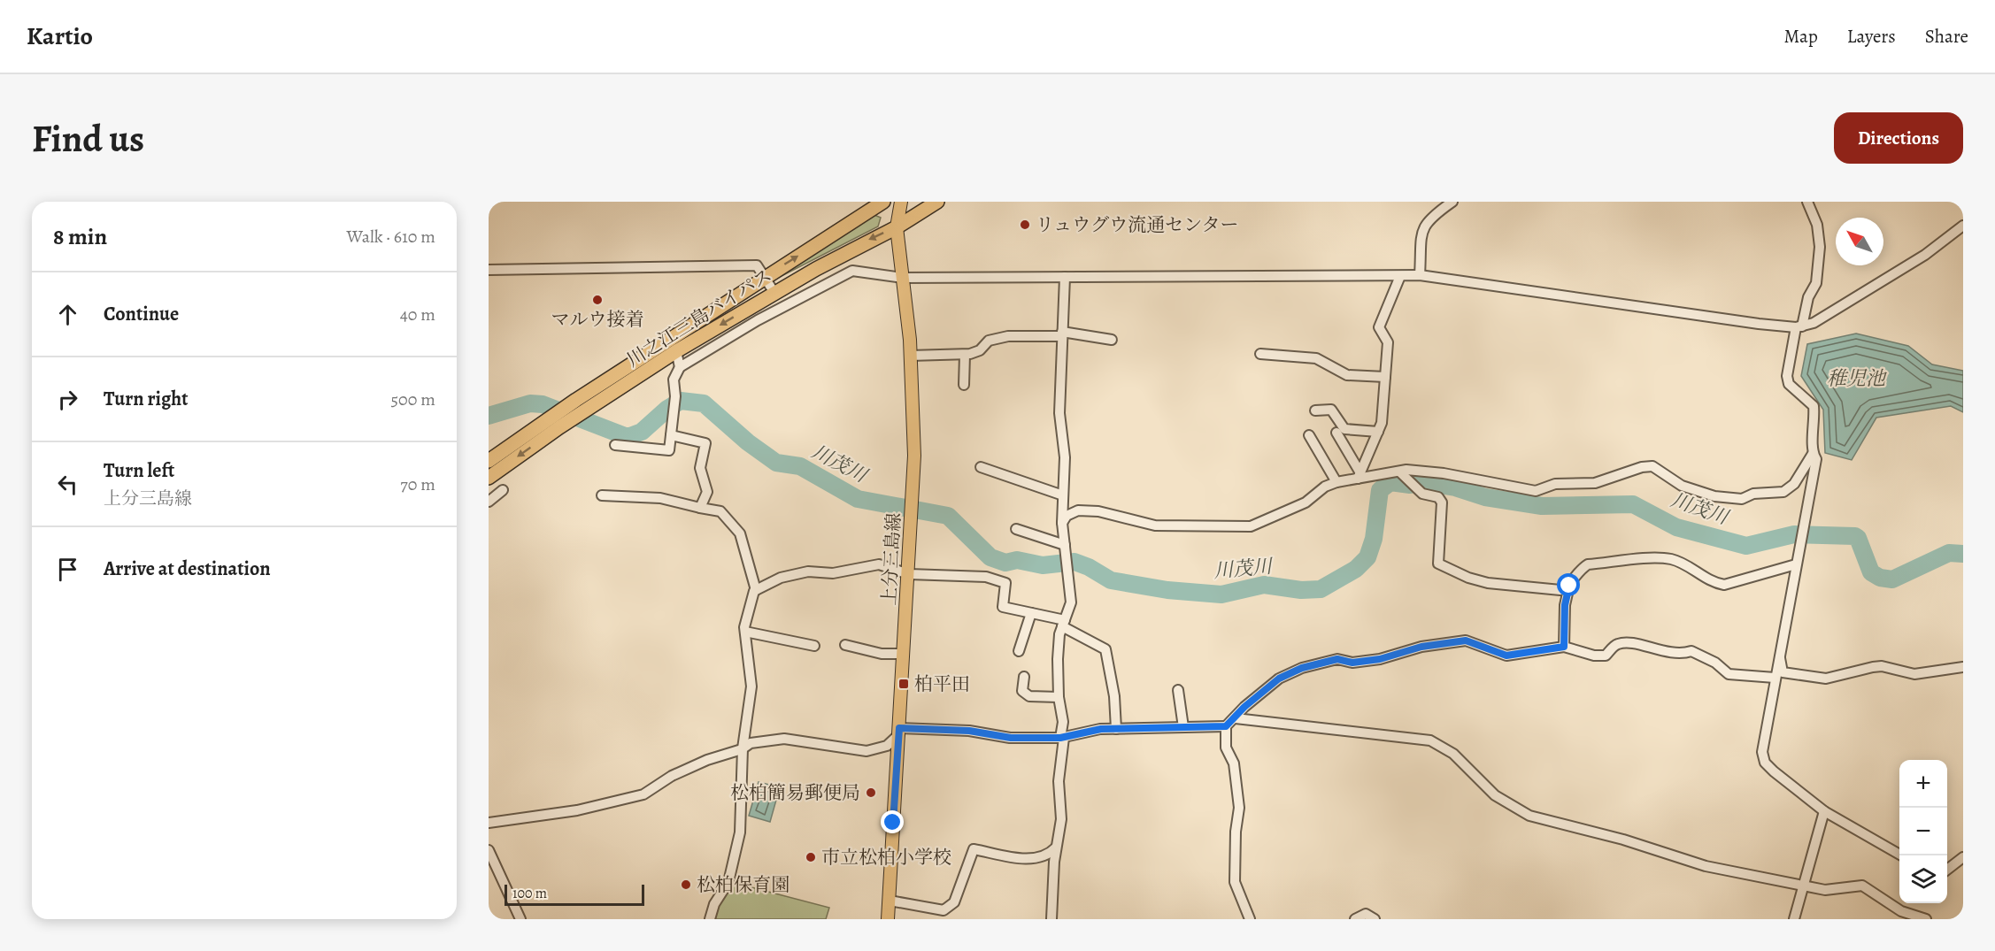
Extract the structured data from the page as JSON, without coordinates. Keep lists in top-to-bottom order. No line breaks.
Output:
{"streets":{"highway":["川之江三島バイパス"],"main road":["上分三島線"]},"crossings":[["川之江三島バイパス","上分三島線"]],"water":["稚児池","川茂川"],"places":{"other":["リュウグウ流通センター","マルウ接着","松柏簡易郵便局","市立松柏小学校","松柏保育園"],"transit":["柏平田"]},"scale_bar":"100 m","north":"top left","page":{"header":"Kartio","nav":["Map","Layers","Share"],"buttons":"Directions","title":"Find us","heading":["8 min","Walk · 610 m"],"list":[["Continue","40 m"],["Turn right","500 m"],["Turn left","上分三島線","70 m"],"Arrive at destination"],"map_buttons":["+","−"],"scale":"100 m"}}
